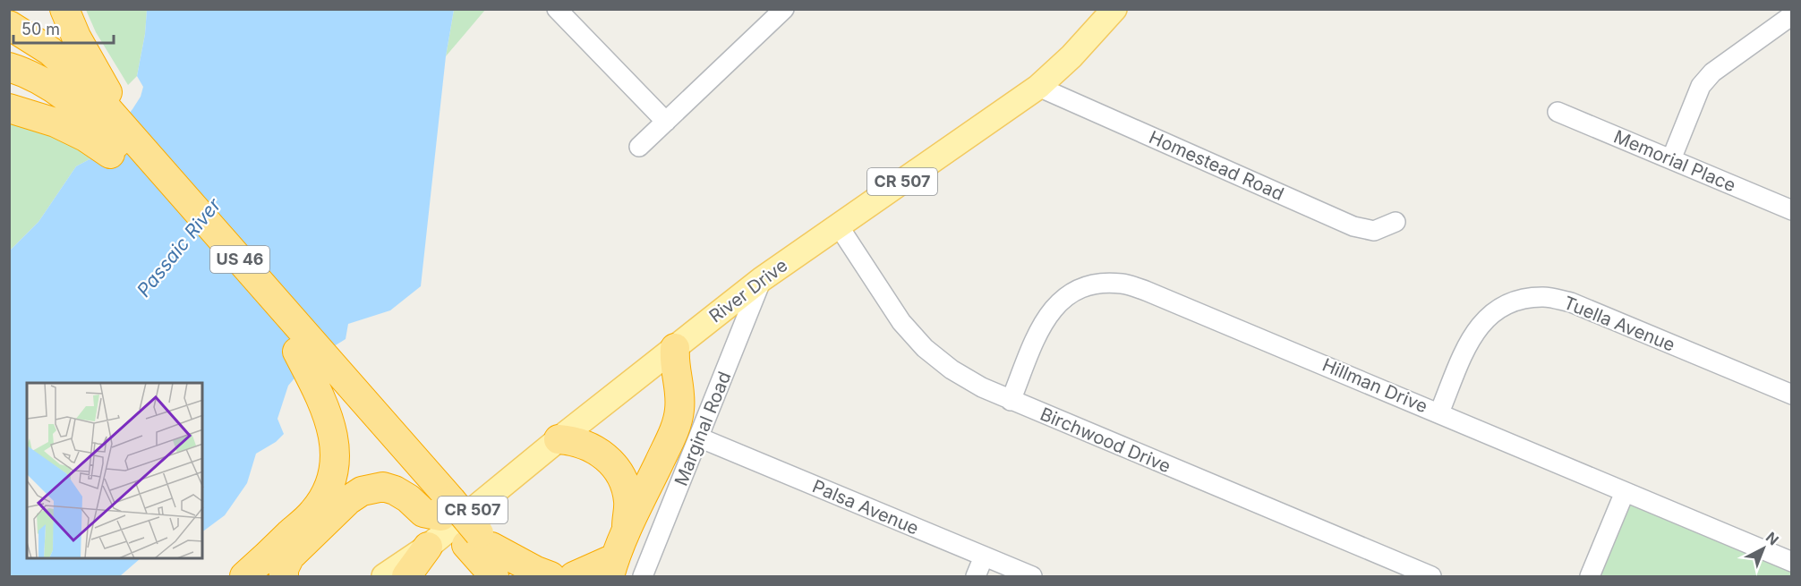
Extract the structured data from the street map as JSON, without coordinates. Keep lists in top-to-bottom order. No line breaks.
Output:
{"streets":{"highway":["US 46"],"main road":["CR 507","River Drive"],"street":["Memorial Place","Homestead Road","Tuella Avenue","Hillman Drive","Marginal Road","Birchwood Drive","Palsa Avenue"]},"crossings":[["Homestead Road","River Drive"],["River Drive","Marginal Road"],["River Drive","Birchwood Drive"],["Tuella Avenue","Hillman Drive"],["Hillman Drive","Birchwood Drive"],["Marginal Road","Palsa Avenue"]],"water":["Passaic River"],"scale_bar":"50 m","north":"top right"}
